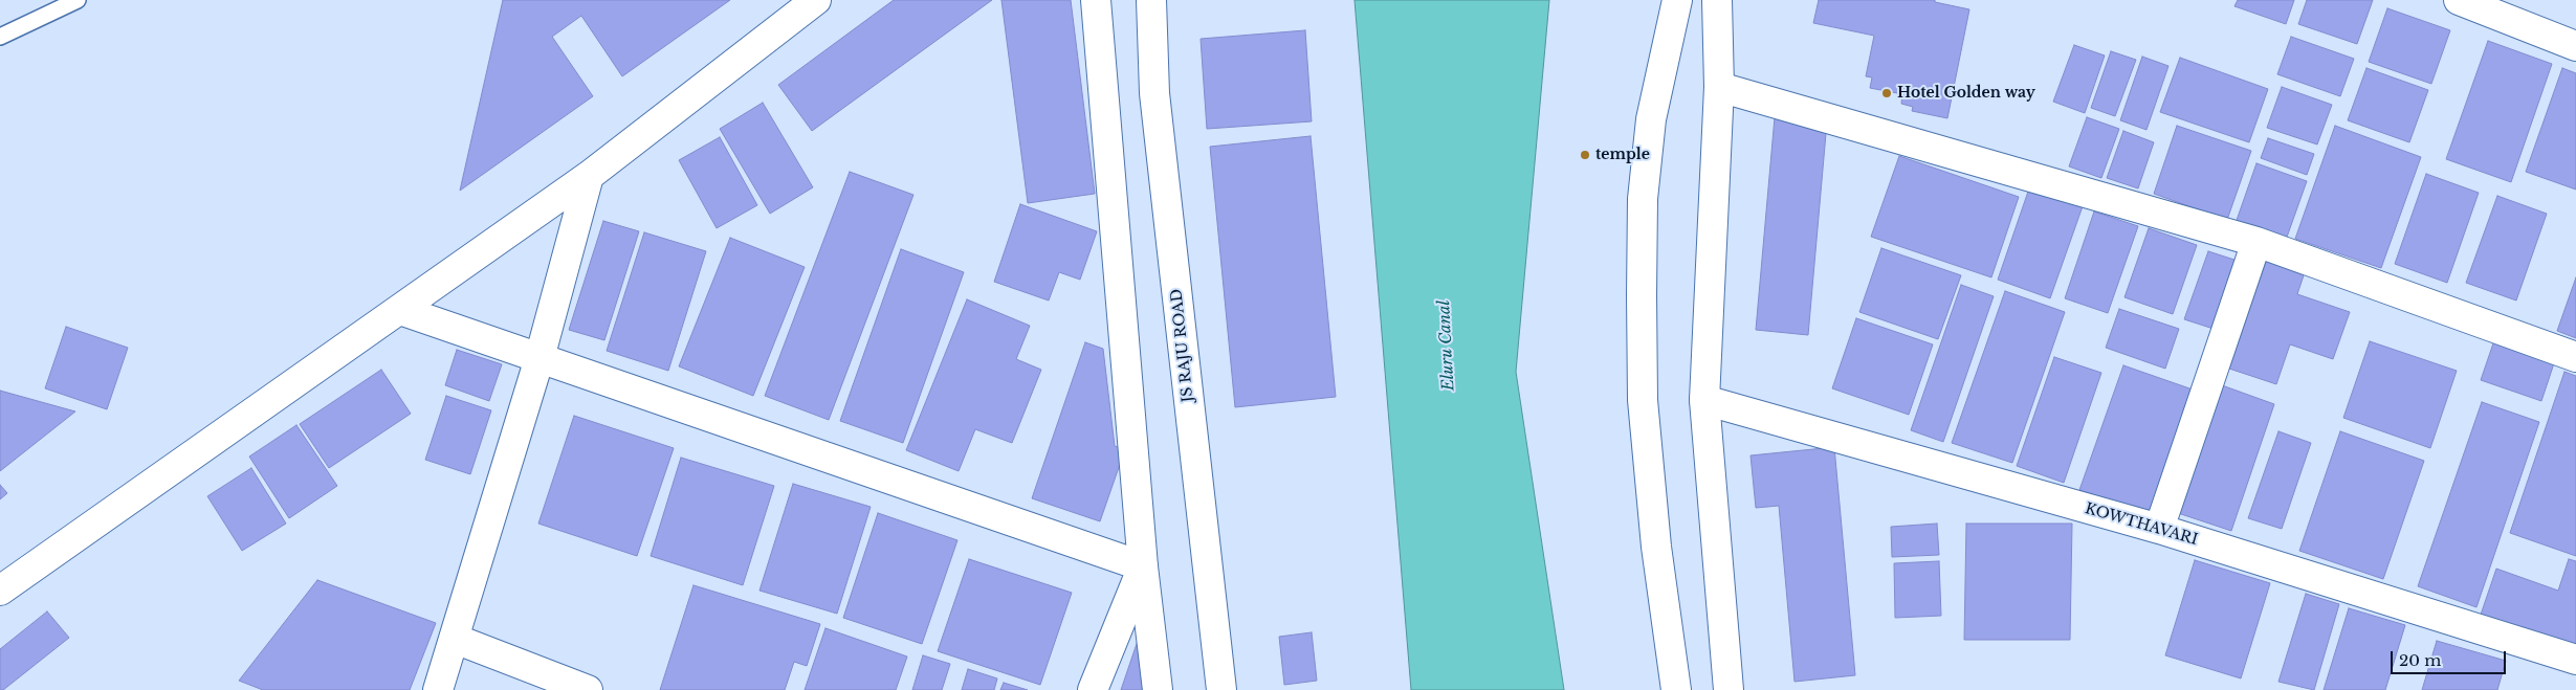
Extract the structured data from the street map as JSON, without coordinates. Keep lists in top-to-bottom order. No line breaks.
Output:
{"streets":{"street":["JS RAJU ROAD","KOWTHAVARI"]},"water":["Eluru Canal"],"places":["Hotel Golden way","temple"],"scale_bar":"20 m"}
